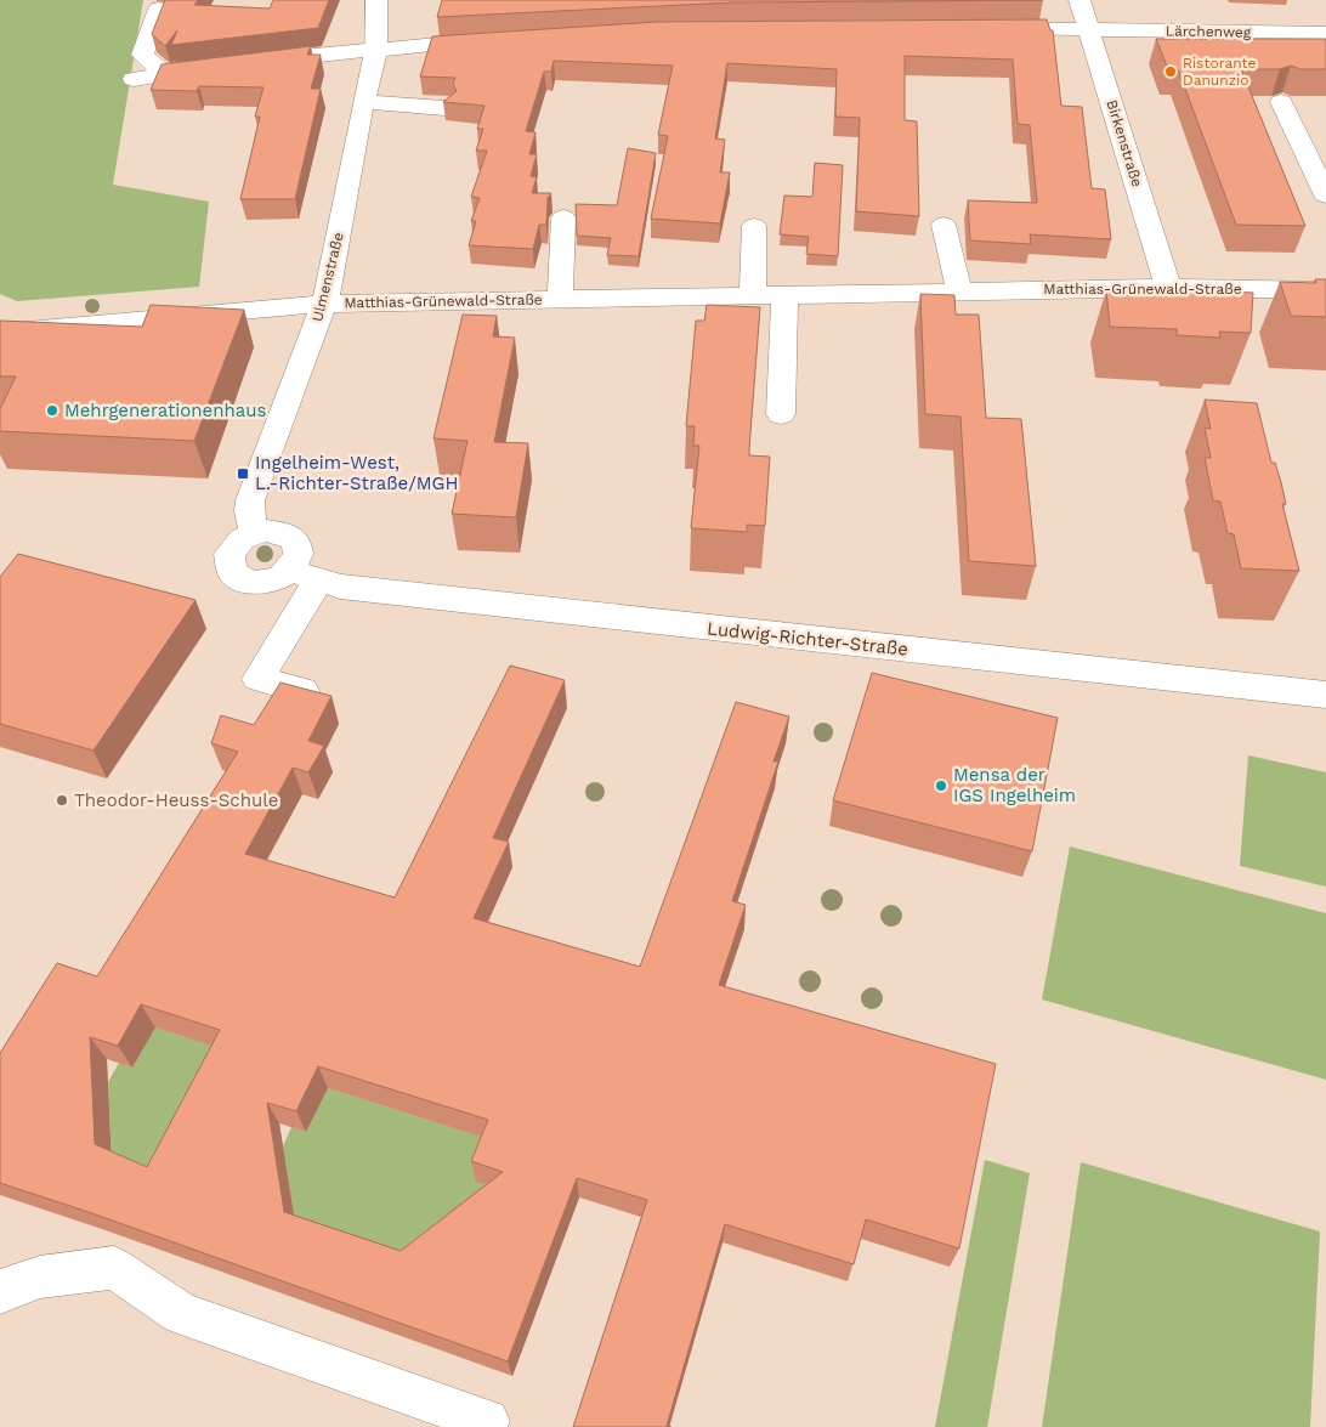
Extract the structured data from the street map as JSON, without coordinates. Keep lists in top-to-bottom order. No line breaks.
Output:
{"streets":{"street":["Lärchenweg","Birkenstraße","Ulmenstraße","Matthias-Grünewald-Straße","Ludwig-Richter-Straße"]},"crossings":[["Lärchenweg","Birkenstraße"],["Birkenstraße","Matthias-Grünewald-Straße"],["Ulmenstraße","Matthias-Grünewald-Straße"],["Ulmenstraße","Ludwig-Richter-Straße"]],"places":{"other":["Ristorante Danunzio","Mehrgenerationenhaus","Mensa der IGS Ingelheim","Theodor-Heuss-Schule"],"transit":["Ingelheim-West, L.-Richter-Straße/MGH"]}}
